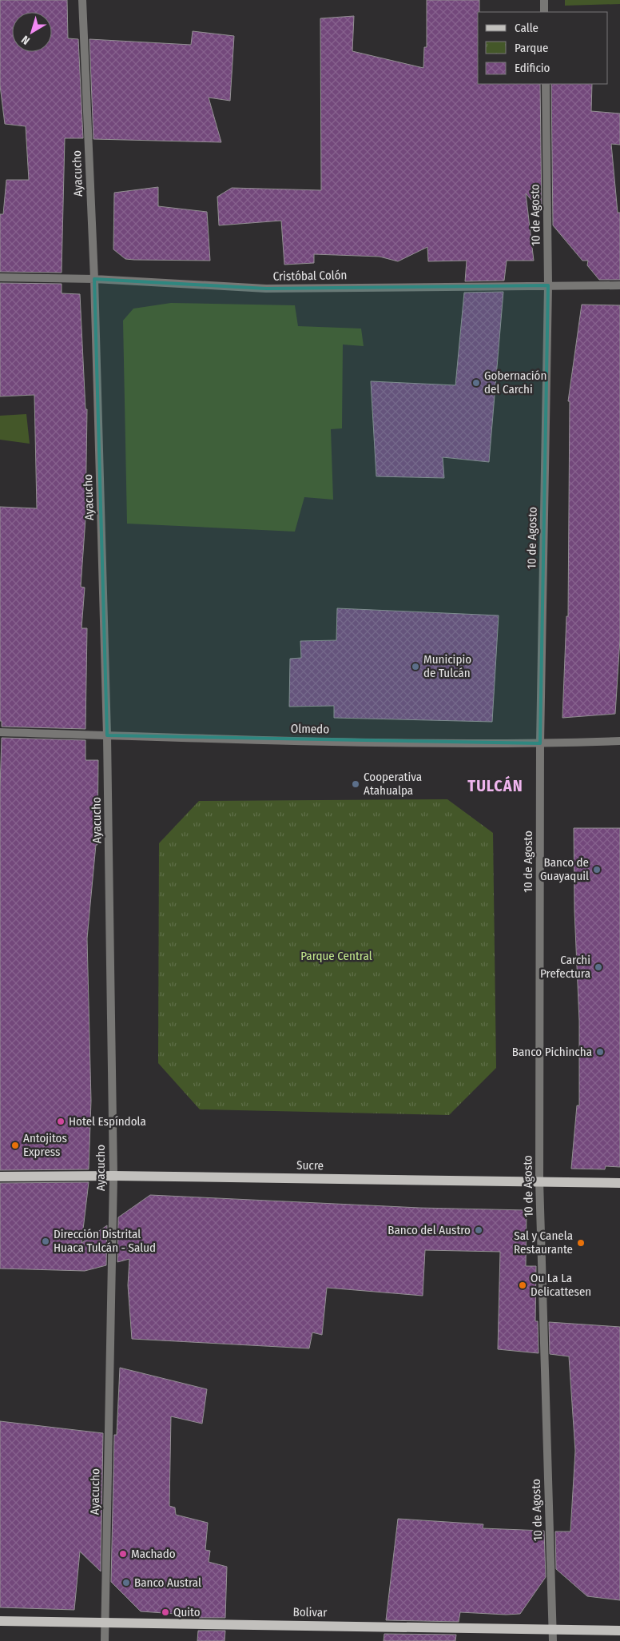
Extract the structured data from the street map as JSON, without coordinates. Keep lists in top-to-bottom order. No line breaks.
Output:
{"streets":{"main road":["Sucre","Bolivar"],"street":["Ayacucho","10 de Agosto","Cristóbal Colón","Olmedo"]},"crossings":[["Ayacucho","Cristóbal Colón"],["Ayacucho","Olmedo"],["Ayacucho","Sucre"],["Ayacucho","Bolivar"],["10 de Agosto","Cristóbal Colón"],["10 de Agosto","Olmedo"],["10 de Agosto","Sucre"],["10 de Agosto","Bolivar"]],"districts":["TULCÁN"],"parks":["Parque Central"],"places":["Gobernación del Carchi","Municipio de Tulcán","Cooperativa Atahualpa","Banco de Guayaquil","Carchi Prefectura","Banco Pichincha","Hotel Espíndola","Antojitos Express","Banco del Austro","Dirección Distrital Huaca Tulcán - Salud","Sal y Canela Restaurante","Ou La La Delicattesen","Machado","Banco Austral","Quito"],"legend":["Calle","Parque","Edificio"],"north":"bottom left"}
